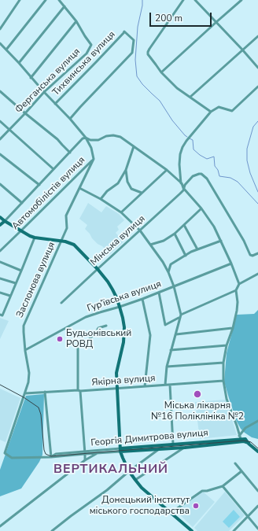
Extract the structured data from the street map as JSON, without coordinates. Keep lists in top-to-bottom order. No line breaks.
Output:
{"streets":{"main road":["Георгія Димитрова вулиця"],"street":["Тихвинська вулиця","Ферганська вулиця","Автомобілістів вулиця","Мінська вулиця","Заслонова вулиця","Гур’ївська вулиця","Якірна вулиця"]},"crossings":[["Автомобілістів вулиця","Заслонова вулиця"],["Заслонова вулиця","Гур’ївська вулиця"],["Заслонова вулиця","Якірна вулиця"],["Заслонова вулиця","Георгія Димитрова вулиця"]],"districts":["ВЕРТИКАЛЬНИЙ"],"places":["Будьонівський РОВД","Міська лікарня №16 Поліклініка №2","Донецький інститут міського господарства"],"scale_bar":"200 m"}
